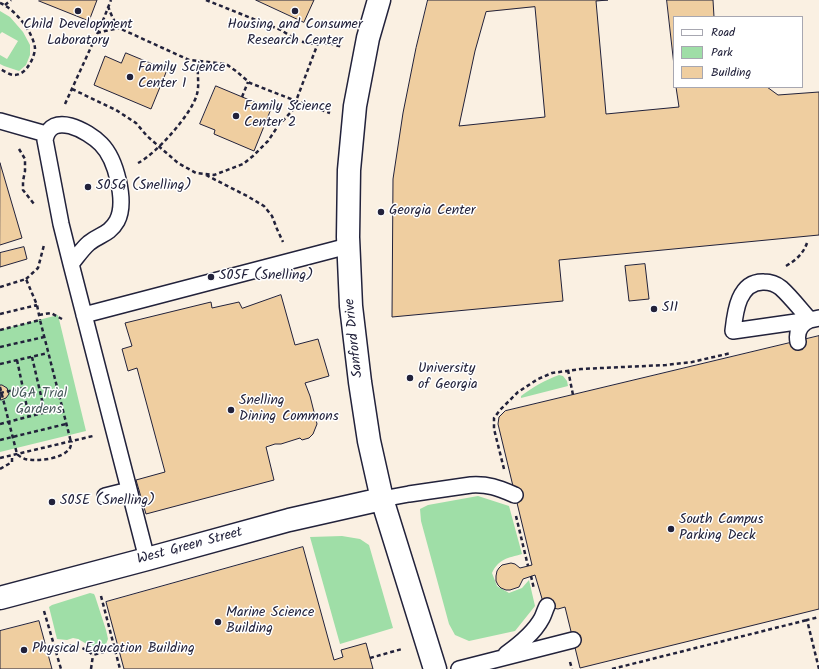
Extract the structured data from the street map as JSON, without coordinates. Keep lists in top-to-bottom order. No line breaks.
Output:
{"streets":{"street":["Sanford Drive","West Green Street"]},"crossings":[["Sanford Drive","West Green Street"]],"parks":["UGA Trial Gardens"],"places":["Child Development Laboratory","Housing and Consumer Research Center","Family Science Center 1","Family Science Center 2","S05G (Snelling)","Georgia Center","S05F (Snelling)","S11","University of Georgia","Snelling Dining Commons","S05E (Snelling)","South Campus Parking Deck","Marine Science Building","Physical Education Building"],"legend":["Road","Park","Building"]}
